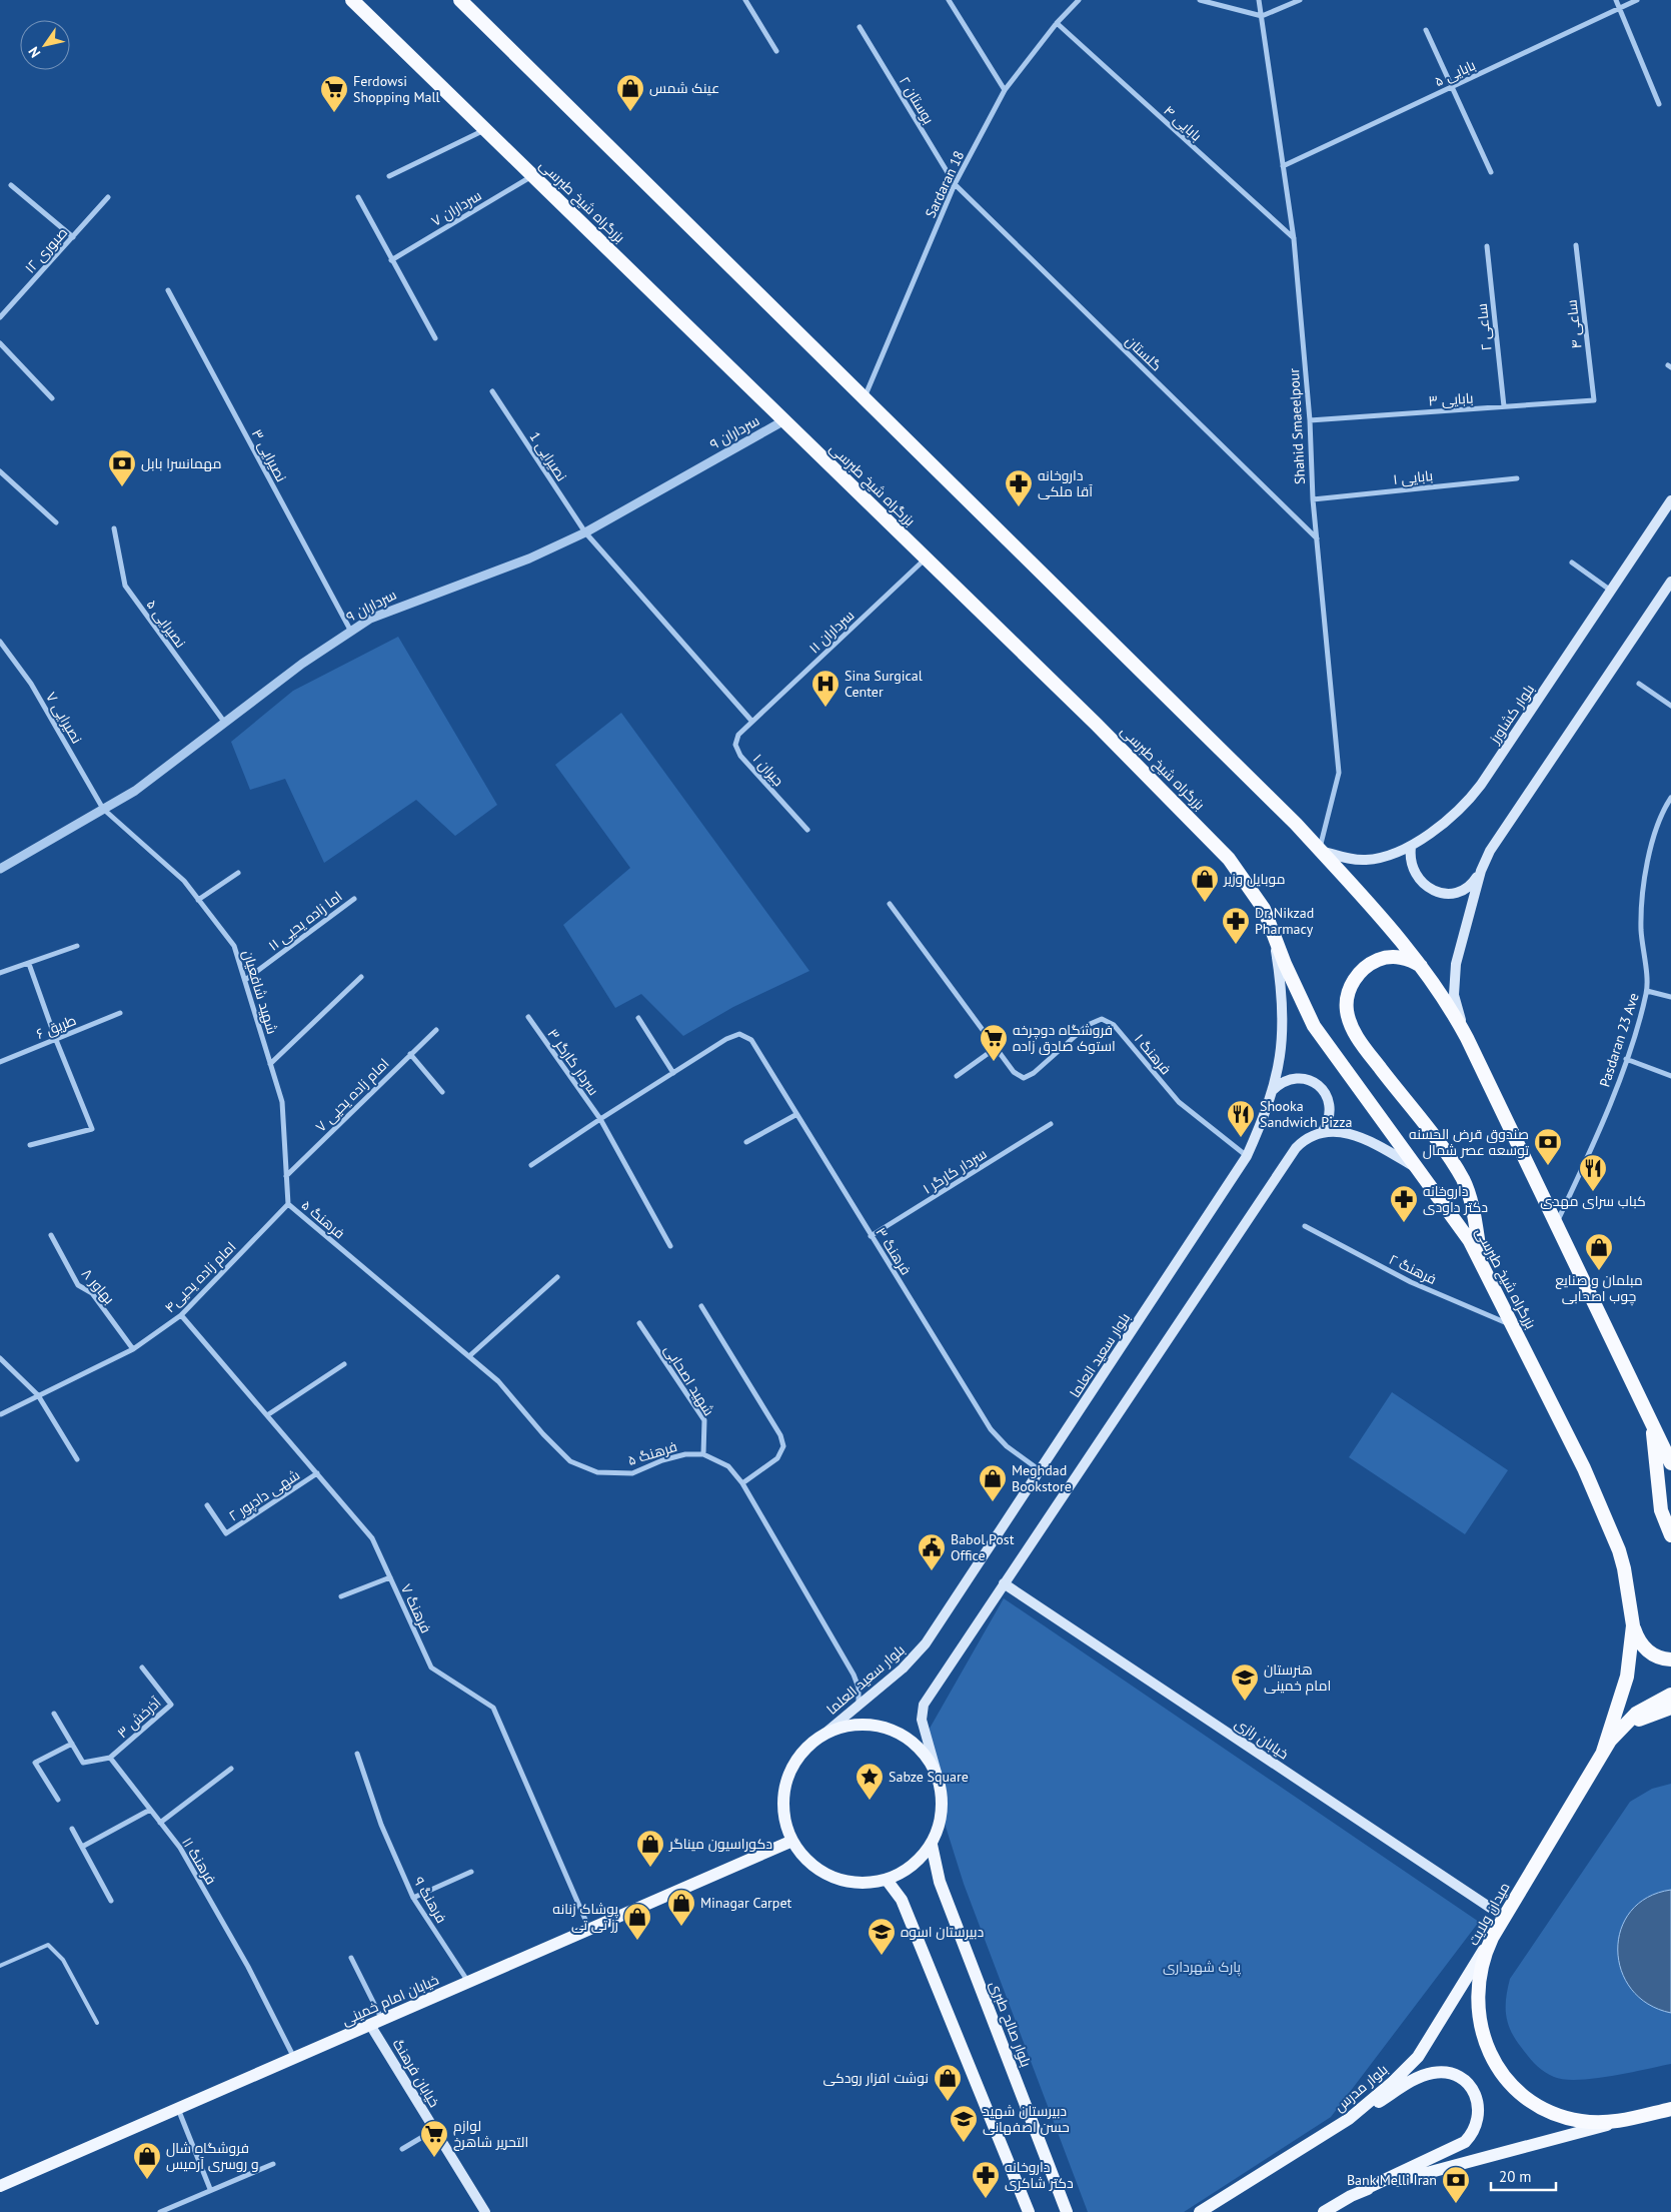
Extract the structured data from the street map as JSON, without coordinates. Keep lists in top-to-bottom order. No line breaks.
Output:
{"streets":{"highway":["بزرگراه شیخ طبرسی","میدان ولایت"],"main road":["بلوار کشاورز","بلوار سعید العلما","خیابان رازی","خیابان امام خمینی","بلوار صالح طبری","خیابان فرهنگ","بلوار مدرس"],"street":["بابایی ۵","بوستان ۲","بابایی ۴","Sardaran 18","سرداران ۷","صبوری ۱۲","ساعی ۴","ساعی ۲","گلستان","بابایی ۳","Shahid Smaeelpour","سرداران ۹","نصیرایی ۳","نصیرایی 1","بابایی ۱","نصیرایی ۵","سرداران ۱۱","نصیرایی ۷","جیران ۱","اما زاده یحیی ۱۱","شهید شافعیان","طریق ۶","Pasdaran 23 Ave","فرهنگ ۱","سردار کارگر ۳","امام زاده یحیی ۷","سردار کارگر ۱","فرهنگ ۵","فرهنگ ۳","فرهنگ ۲","امام زاده یحیی۴","بهاور ۸","شهید اصحابی","شهی دادپور ۲","فرهنگ ۷","آذرخش ۳","فرهنگ ۱۱","فرهنگ ۹"]},"crossings":[["بابایی ۵","Shahid Smaeelpour"],["بوستان ۲","Sardaran 18"],["بوستان ۲","گلستان"],["بابایی ۴","Sardaran 18"],["بابایی ۴","Shahid Smaeelpour"],["Sardaran 18","گلستان"],["بزرگراه شیخ طبرسی","سرداران ۷"],["بزرگراه شیخ طبرسی","سرداران ۹"],["بزرگراه شیخ طبرسی","سرداران ۱۱"],["بزرگراه شیخ طبرسی","فرهنگ ۲"],["بزرگراه شیخ طبرسی","بلوار سعید العلما"],["بزرگراه شیخ طبرسی","میدان ولایت"],["ساعی ۴","بابایی ۳"],["ساعی ۲","بابایی ۳"],["گلستان","Shahid Smaeelpour"],["بابایی ۳","Shahid Smaeelpour"],["Shahid Smaeelpour","بابایی ۱"],["Shahid Smaeelpour","بلوار کشاورز"],["سرداران ۹","نصیرایی ۳"],["سرداران ۹","نصیرایی 1"],["سرداران ۹","نصیرایی ۵"],["سرداران ۹","نصیرایی ۷"],["سرداران ۹","شهید شافعیان"],["نصیرایی 1","سرداران ۱۱"],["نصیرایی 1","جیران ۱"],["سرداران ۱۱","جیران ۱"],["نصیرایی ۷","شهید شافعیان"],["اما زاده یحیی ۱۱","شهید شافعیان"],["شهید شافعیان","امام زاده یحیی ۷"],["شهید شافعیان","فرهنگ ۵"],["شهید شافعیان","امام زاده یحیی۴"],["فرهنگ ۱","بلوار سعید العلما"],["سردار کارگر ۱","فرهنگ ۳"],["فرهنگ ۵","امام زاده یحیی۴"],["فرهنگ ۵","بلوار سعید العلما"],["فرهنگ ۵","شهید اصحابی"],["فرهنگ ۳","بلوار سعید العلما"],["امام زاده یحیی۴","بهاور ۸"],["امام زاده یحیی۴","فرهنگ ۷"],["بلوار سعید العلما","خیابان امام خمینی"],["بلوار سعید العلما","بلوار صالح طبری"],["شهی دادپور ۲","فرهنگ ۷"],["فرهنگ ۷","خیابان امام خمینی"],["آذرخش ۳","فرهنگ ۱۱"],["خیابان رازی","میدان ولایت"],["فرهنگ ۱۱","خیابان امام خمینی"],["فرهنگ ۹","خیابان امام خمینی"],["میدان ولایت","بلوار مدرس"],["خیابان امام خمینی","بلوار صالح طبری"],["خیابان امام خمینی","خیابان فرهنگ"]],"parks":["پارک شهرداری"],"places":{"shop":["عینک شمس","موبایل وزیر","مبلمان و صنایع چوب اصحابی","Meghdad Bookstore","دکوراسیون میناگر","Minagar Carpet","پوشاک زنانه رز تی تی","نوشت افزار رودکی","فروشگاه شال و روسری آرمیس"],"supermarket":["Ferdowsi Shopping Mall","فروشگاه دوچرخه استوک صادق زاده","لوازم التحریر شاهرخ"],"bank":["مهمانسرا بابل","صندوق قرض الحسنه توسعه عصر شمال","Bank Melli Iran"],"pharmacy":["داروخانه آقا ملکی","Dr. Nikzad Pharmacy","داروخانه دکتر داودی","داروخانه دکتر شاکری"],"hospital":["Sina Surgical Center"],"restaurant":["Shooka Sandwich Pizza","کباب سرای مهدی"],"public building":["Babol Post Office"],"school or university":["هنرستان امام خمینی","دبیرستان اسوه","دبیرستان شهید حسن اصفهانی"],"place":["Sabze Square"]},"scale_bar":"20 m","north":"bottom left"}
